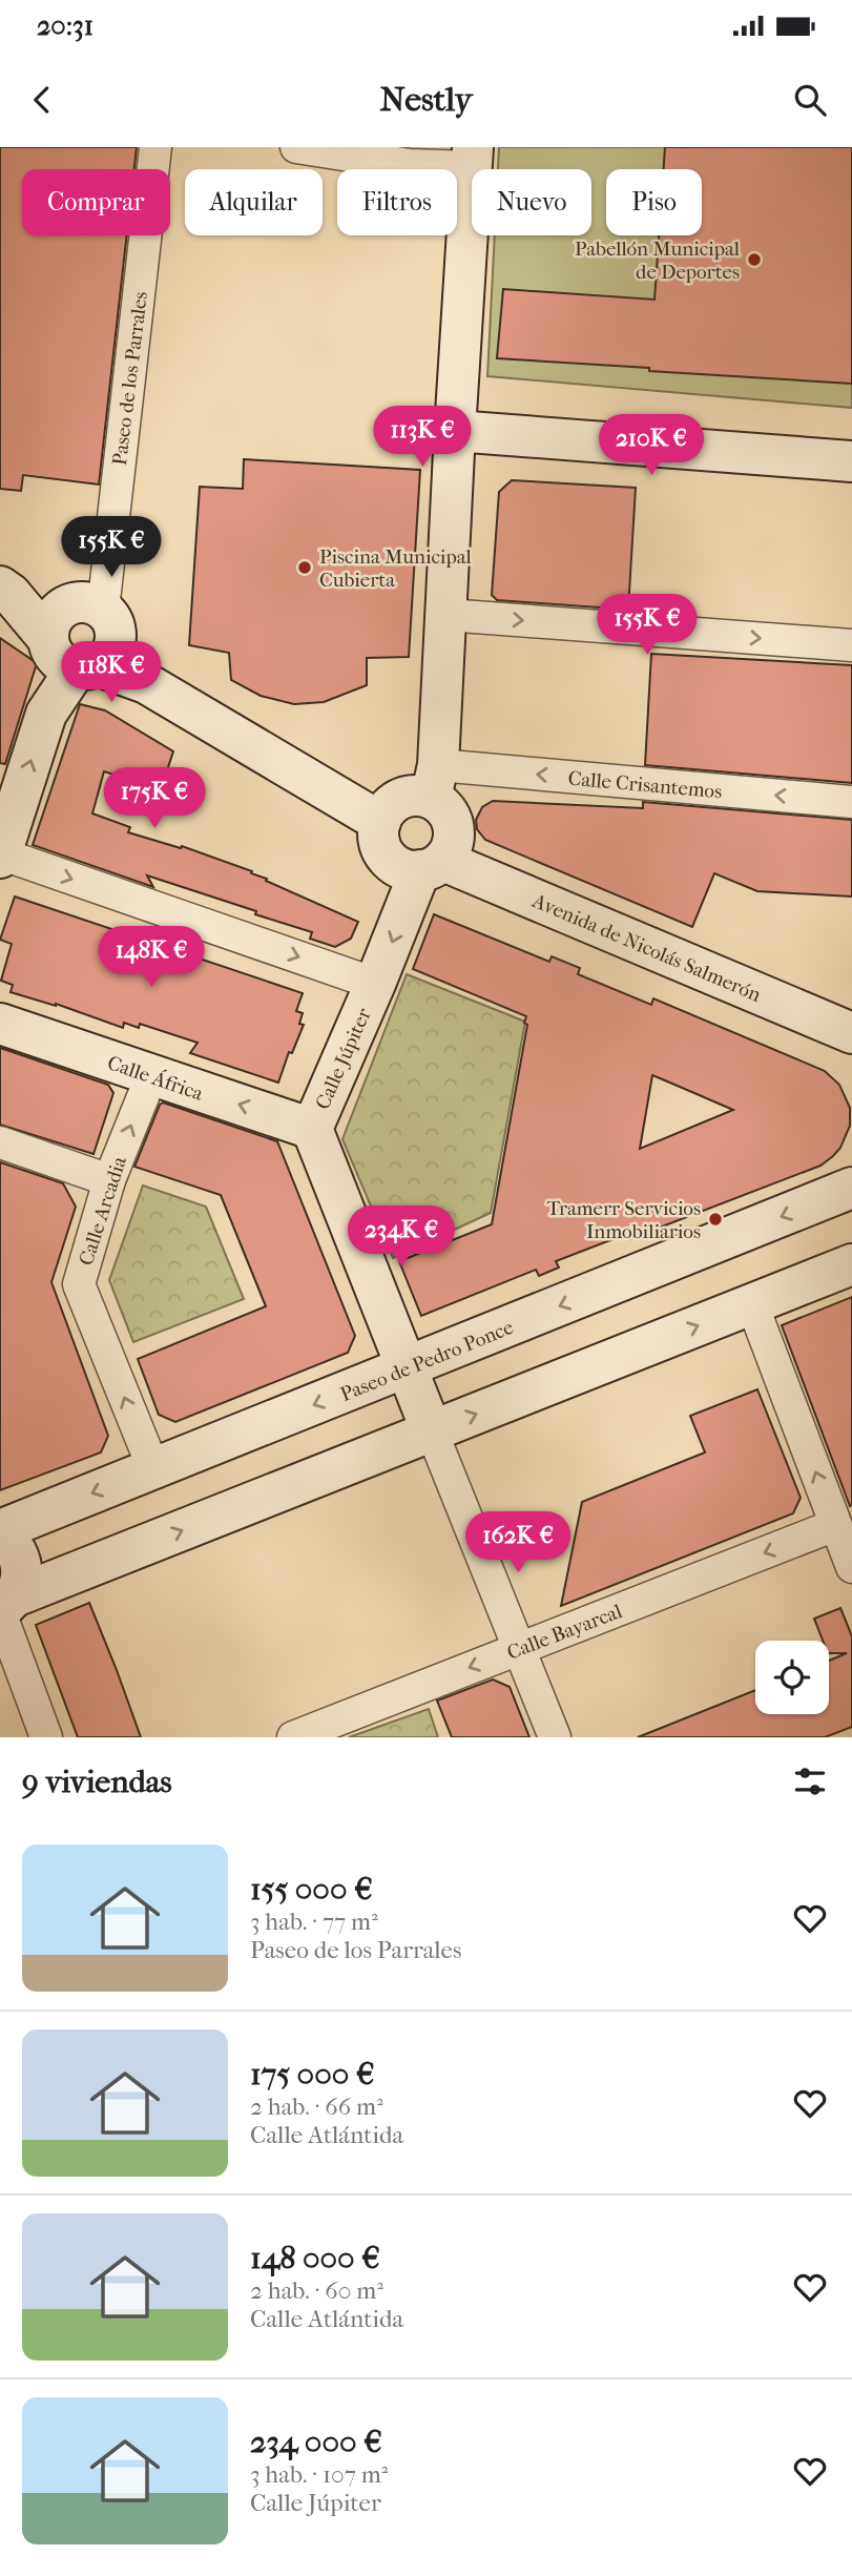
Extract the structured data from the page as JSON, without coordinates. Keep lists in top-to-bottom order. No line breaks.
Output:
{"streets":{"street":["Paseo de los Parrales","Calle Crisantemos","Avenida de Nicolás Salmerón","Calle Júpiter","Calle África","Calle Arcadia","Paseo de Pedro Ponce","Calle Bayarcal"]},"crossings":[["Calle Crisantemos","Avenida de Nicolás Salmerón"],["Calle Crisantemos","Calle Júpiter"],["Avenida de Nicolás Salmerón","Calle Júpiter"],["Calle Júpiter","Calle África"],["Calle Júpiter","Paseo de Pedro Ponce"],["Calle Júpiter","Calle Bayarcal"],["Calle África","Calle Arcadia"],["Calle Arcadia","Paseo de Pedro Ponce"]],"one_way":["Calle Arcadia"],"places":["Pabellón Municipal de Deportes","Piscina Municipal Cubierta","Tramerr Servicios Inmobiliarios"],"page":{"status":"20:31","header":"Nestly","chip":["Comprar","Alquilar","Filtros","Nuevo","Piso"],"price":["113K €","210K €","155K €","155K €","118K €","175K €","148K €","234K €","162K €"],"heading":"9 viviendas","list":[{"name":"155 000 €","note":"3 hab. · 77 m² · Paseo de los Parrales"},{"name":"175 000 €","note":"2 hab. · 66 m² · Calle Atlántida"},{"name":"148 000 €","note":"2 hab. · 60 m² · Calle Atlántida"},{"name":"234 000 €","note":"3 hab. · 107 m² · Calle Júpiter"}]}}
